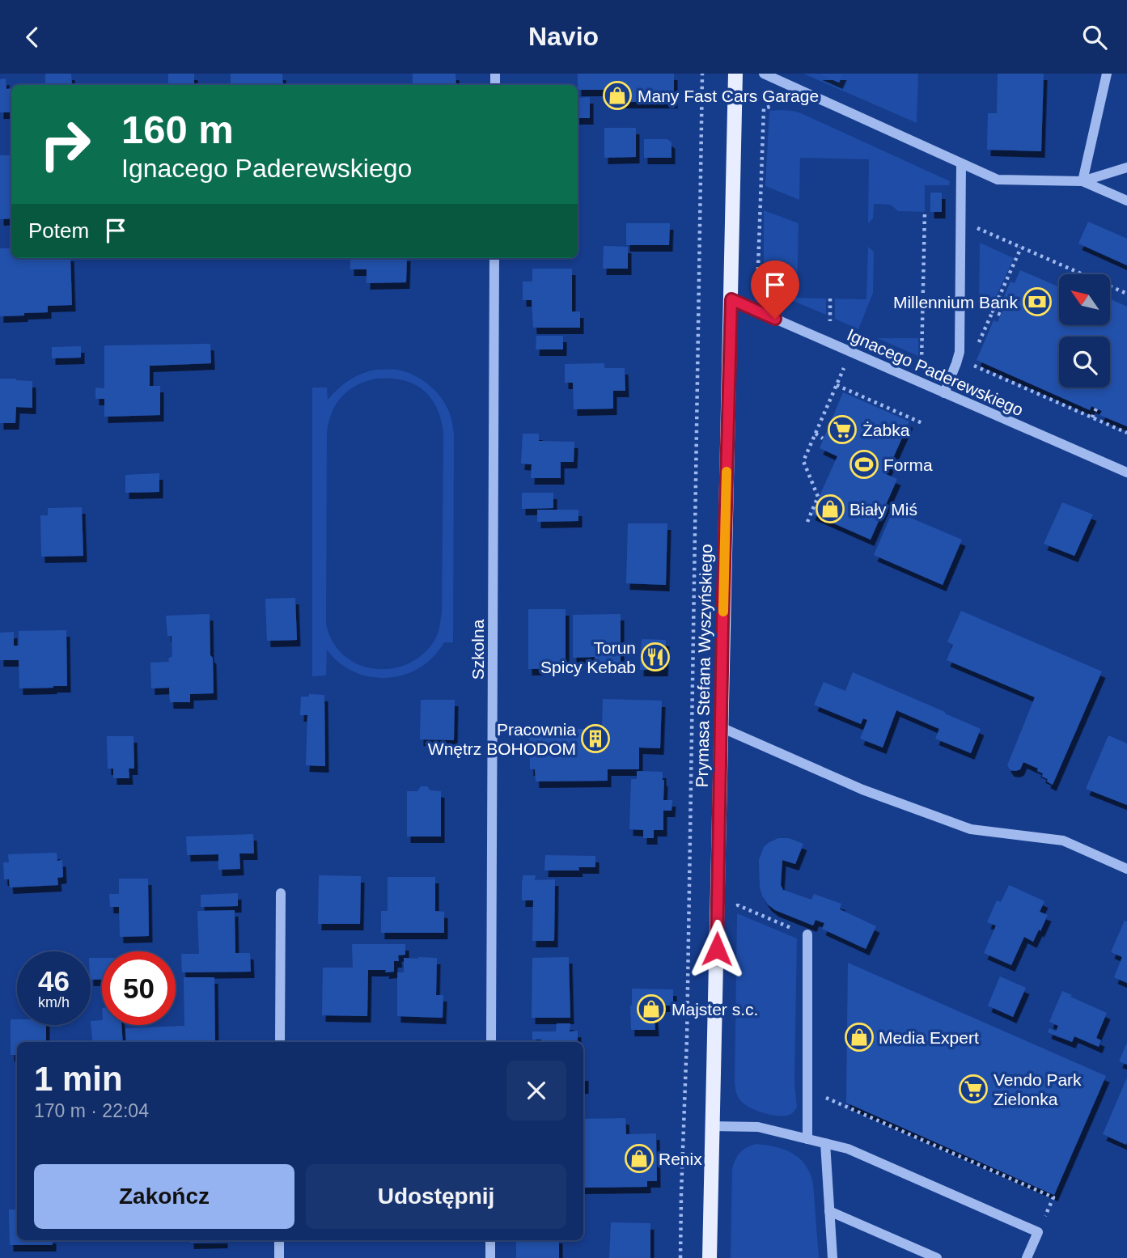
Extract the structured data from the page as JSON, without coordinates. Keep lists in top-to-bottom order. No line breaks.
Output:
{"streets":{"main road":["Prymasa Stefana Wyszyńskiego"],"street":["Ignacego Paderewskiego","Szkolna"]},"crossings":[["Ignacego Paderewskiego","Prymasa Stefana Wyszyńskiego"]],"places":{"shop":["Many Fast Cars Garage","Biały Miś","Majster s.c.","Media Expert","Renix"],"bank":["Millennium Bank"],"supermarket":["Żabka","Vendo Park Zielonka"],"sports":["Forma"],"restaurant":["Torun Spicy Kebab"],"building":["Pracownia Wnętrz BOHODOM"]},"north":"top left","page":{"header":"Navio","turn":["160 m","Ignacego Paderewskiego"],"then":"Potem","speed":"46 km/h","limit":"50","heading":["1 min","170 m · 22:04"],"buttons":["Zakończ","Udostępnij"]}}
